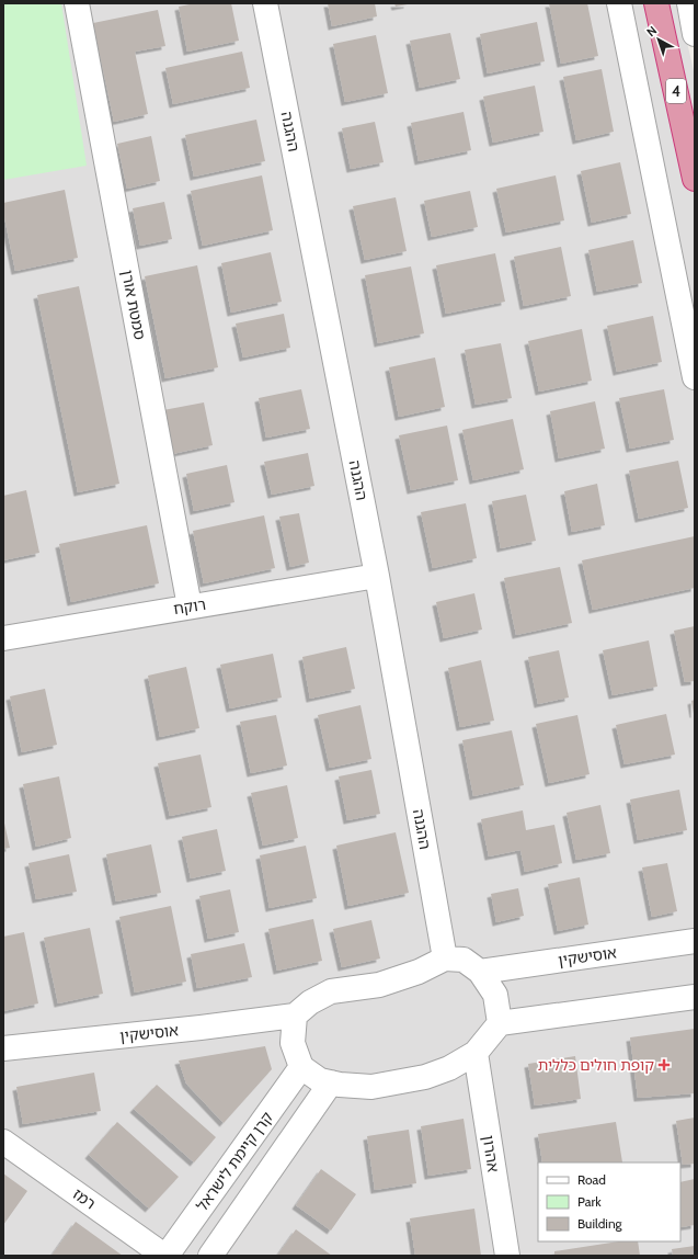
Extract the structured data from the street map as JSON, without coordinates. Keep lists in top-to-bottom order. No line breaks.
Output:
{"streets":{"highway":["4"],"street":["ההגנה","סמטת אורן","רוקח","אוסישקין","אהרון","קרן קיימת לישראל","רמז"]},"crossings":[["ההגנה","רוקח"],["סמטת אורן","רוקח"],["קרן קיימת לישראל","רמז"]],"places":{"health":["קופת חולים כללית"]},"legend":["Road","Park","Building"],"north":"top left"}
